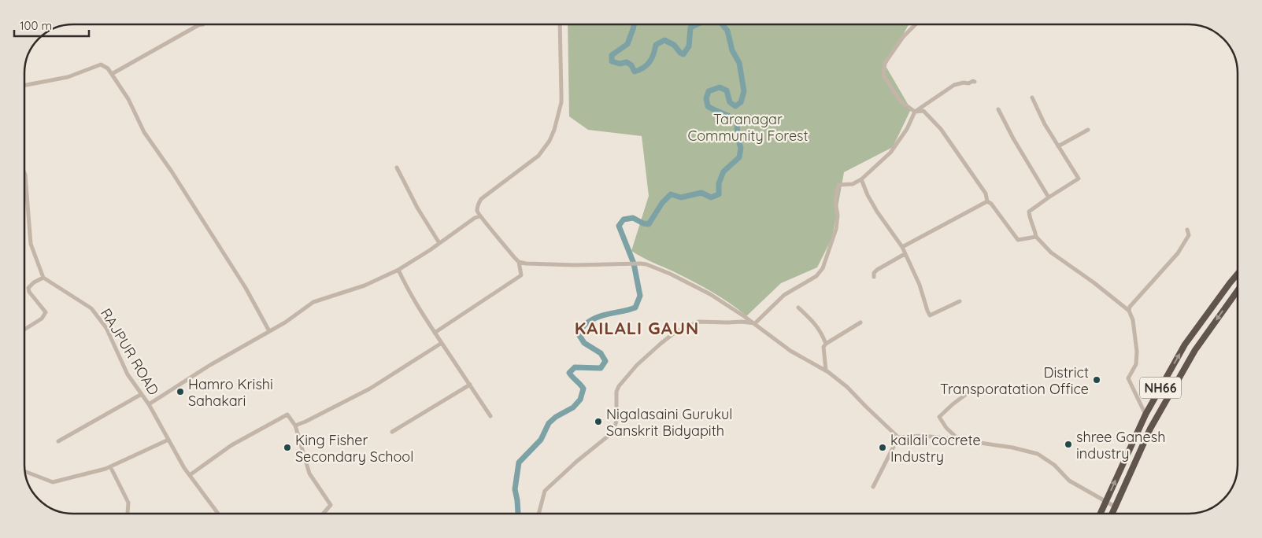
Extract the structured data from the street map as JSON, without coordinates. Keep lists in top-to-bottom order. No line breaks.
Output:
{"streets":{"highway":["NH66"],"street":["RAJPUR ROAD"]},"districts":["KAILALI GAUN"],"parks":["Taranagar Community Forest"],"places":["District Transporatation Office","Hamro Krishi Sahakari","Nigalasaini Gurukul Sanskrit Bidyapith","shree Ganesh industry","King Fisher Secondary School","kailali cocrete Industry"],"scale_bar":"100 m"}
